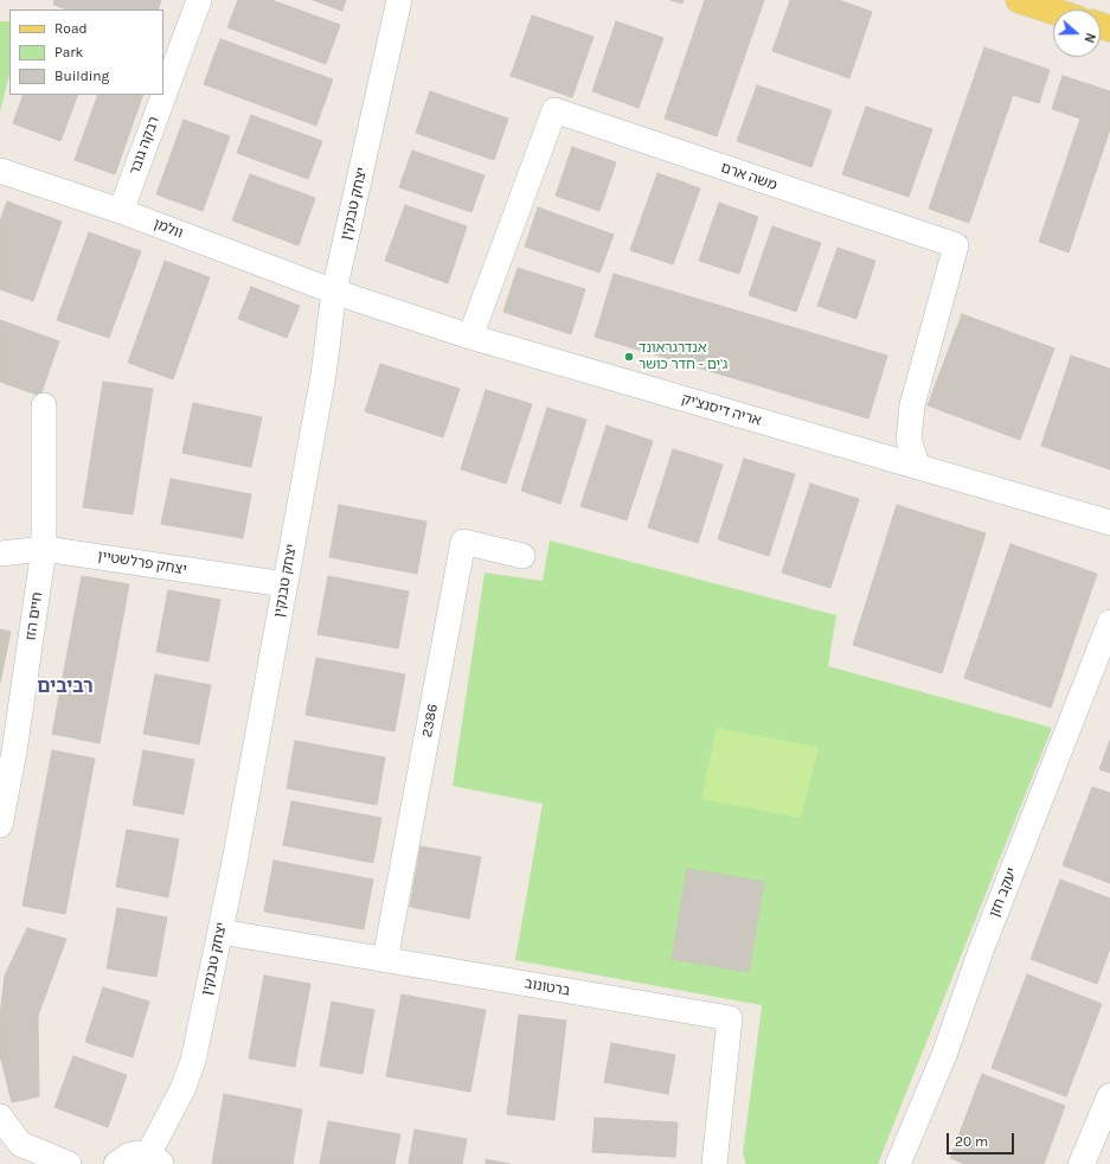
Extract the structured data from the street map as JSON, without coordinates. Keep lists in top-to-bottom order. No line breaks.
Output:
{"streets":{"street":["רבקה גובר","משה ארם","יצחק טבנקין","וולמן","אריה דיסנצ'יק","יצחק פרלשטיין","חיים הזז","2386","יעקב חזן","ברטונוב"]},"crossings":[["רבקה גובר","וולמן"],["משה ארם","אריה דיסנצ'יק"],["יצחק טבנקין","וולמן"],["יצחק טבנקין","אריה דיסנצ'יק"],["יצחק טבנקין","יצחק פרלשטיין"],["יצחק טבנקין","ברטונוב"],["וולמן","אריה דיסנצ'יק"],["יצחק פרלשטיין","חיים הזז"],["2386","ברטונוב"]],"districts":["רביבים"],"places":["אנדרגראונד ג'ים - חדר כושר"],"legend":["Road","Park","Building"],"scale_bar":"20 m","north":"right"}
